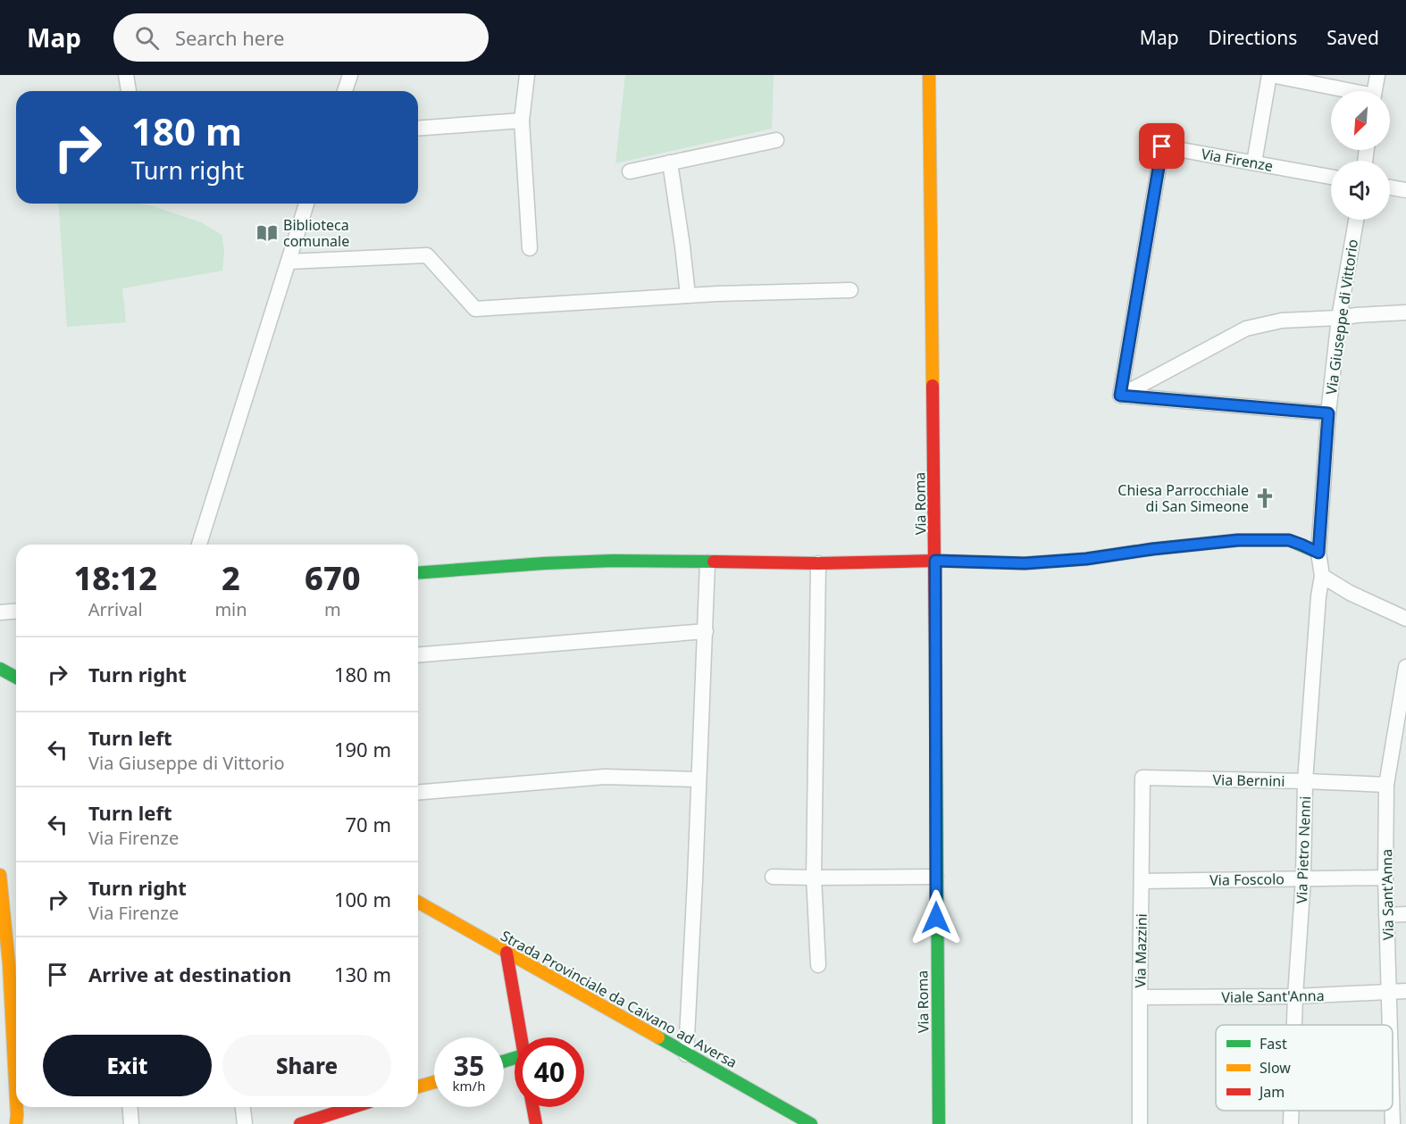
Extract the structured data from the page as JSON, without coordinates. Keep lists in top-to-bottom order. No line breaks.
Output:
{"streets":{"street":["Via Firenze","Via Giuseppe di Vittorio","Via Roma","Via Bernini","Via Pietro Nenni","Via Foscolo","Via Sant'Anna","Via Mazzini","Viale Sant'Anna","Strada Provinciale da Caivano ad Aversa"]},"crossings":[["Via Giuseppe di Vittorio","Via Pietro Nenni"],["Via Bernini","Via Pietro Nenni"],["Via Bernini","Via Sant'Anna"],["Via Bernini","Via Mazzini"],["Via Pietro Nenni","Via Foscolo"],["Via Pietro Nenni","Viale Sant'Anna"],["Via Foscolo","Via Sant'Anna"],["Via Foscolo","Via Mazzini"],["Via Sant'Anna","Viale Sant'Anna"],["Via Mazzini","Viale Sant'Anna"]],"places":{"library":["Biblioteca comunale"],"church":["Chiesa Parrocchiale di San Simeone"]},"legend":["Fast","Slow","Jam"],"north":"bottom left","page":{"header":"Map","search":"Search here","nav":["Map","Directions","Saved"],"turn":["180 m","Turn right"],"eta":["18:12","Arrival","2","min","670","m"],"list":[{"name":"Turn right","value":"180 m"},{"name":"Turn left","note":"Via Giuseppe di Vittorio","value":"190 m"},{"name":"Turn left","note":"Via Firenze","value":"70 m"},{"name":"Turn right","note":"Via Firenze","value":"100 m"},{"name":"Arrive at destination","value":"130 m"}],"buttons":["Exit","Share"],"speed":"35 km/h","limit":"40"}}
